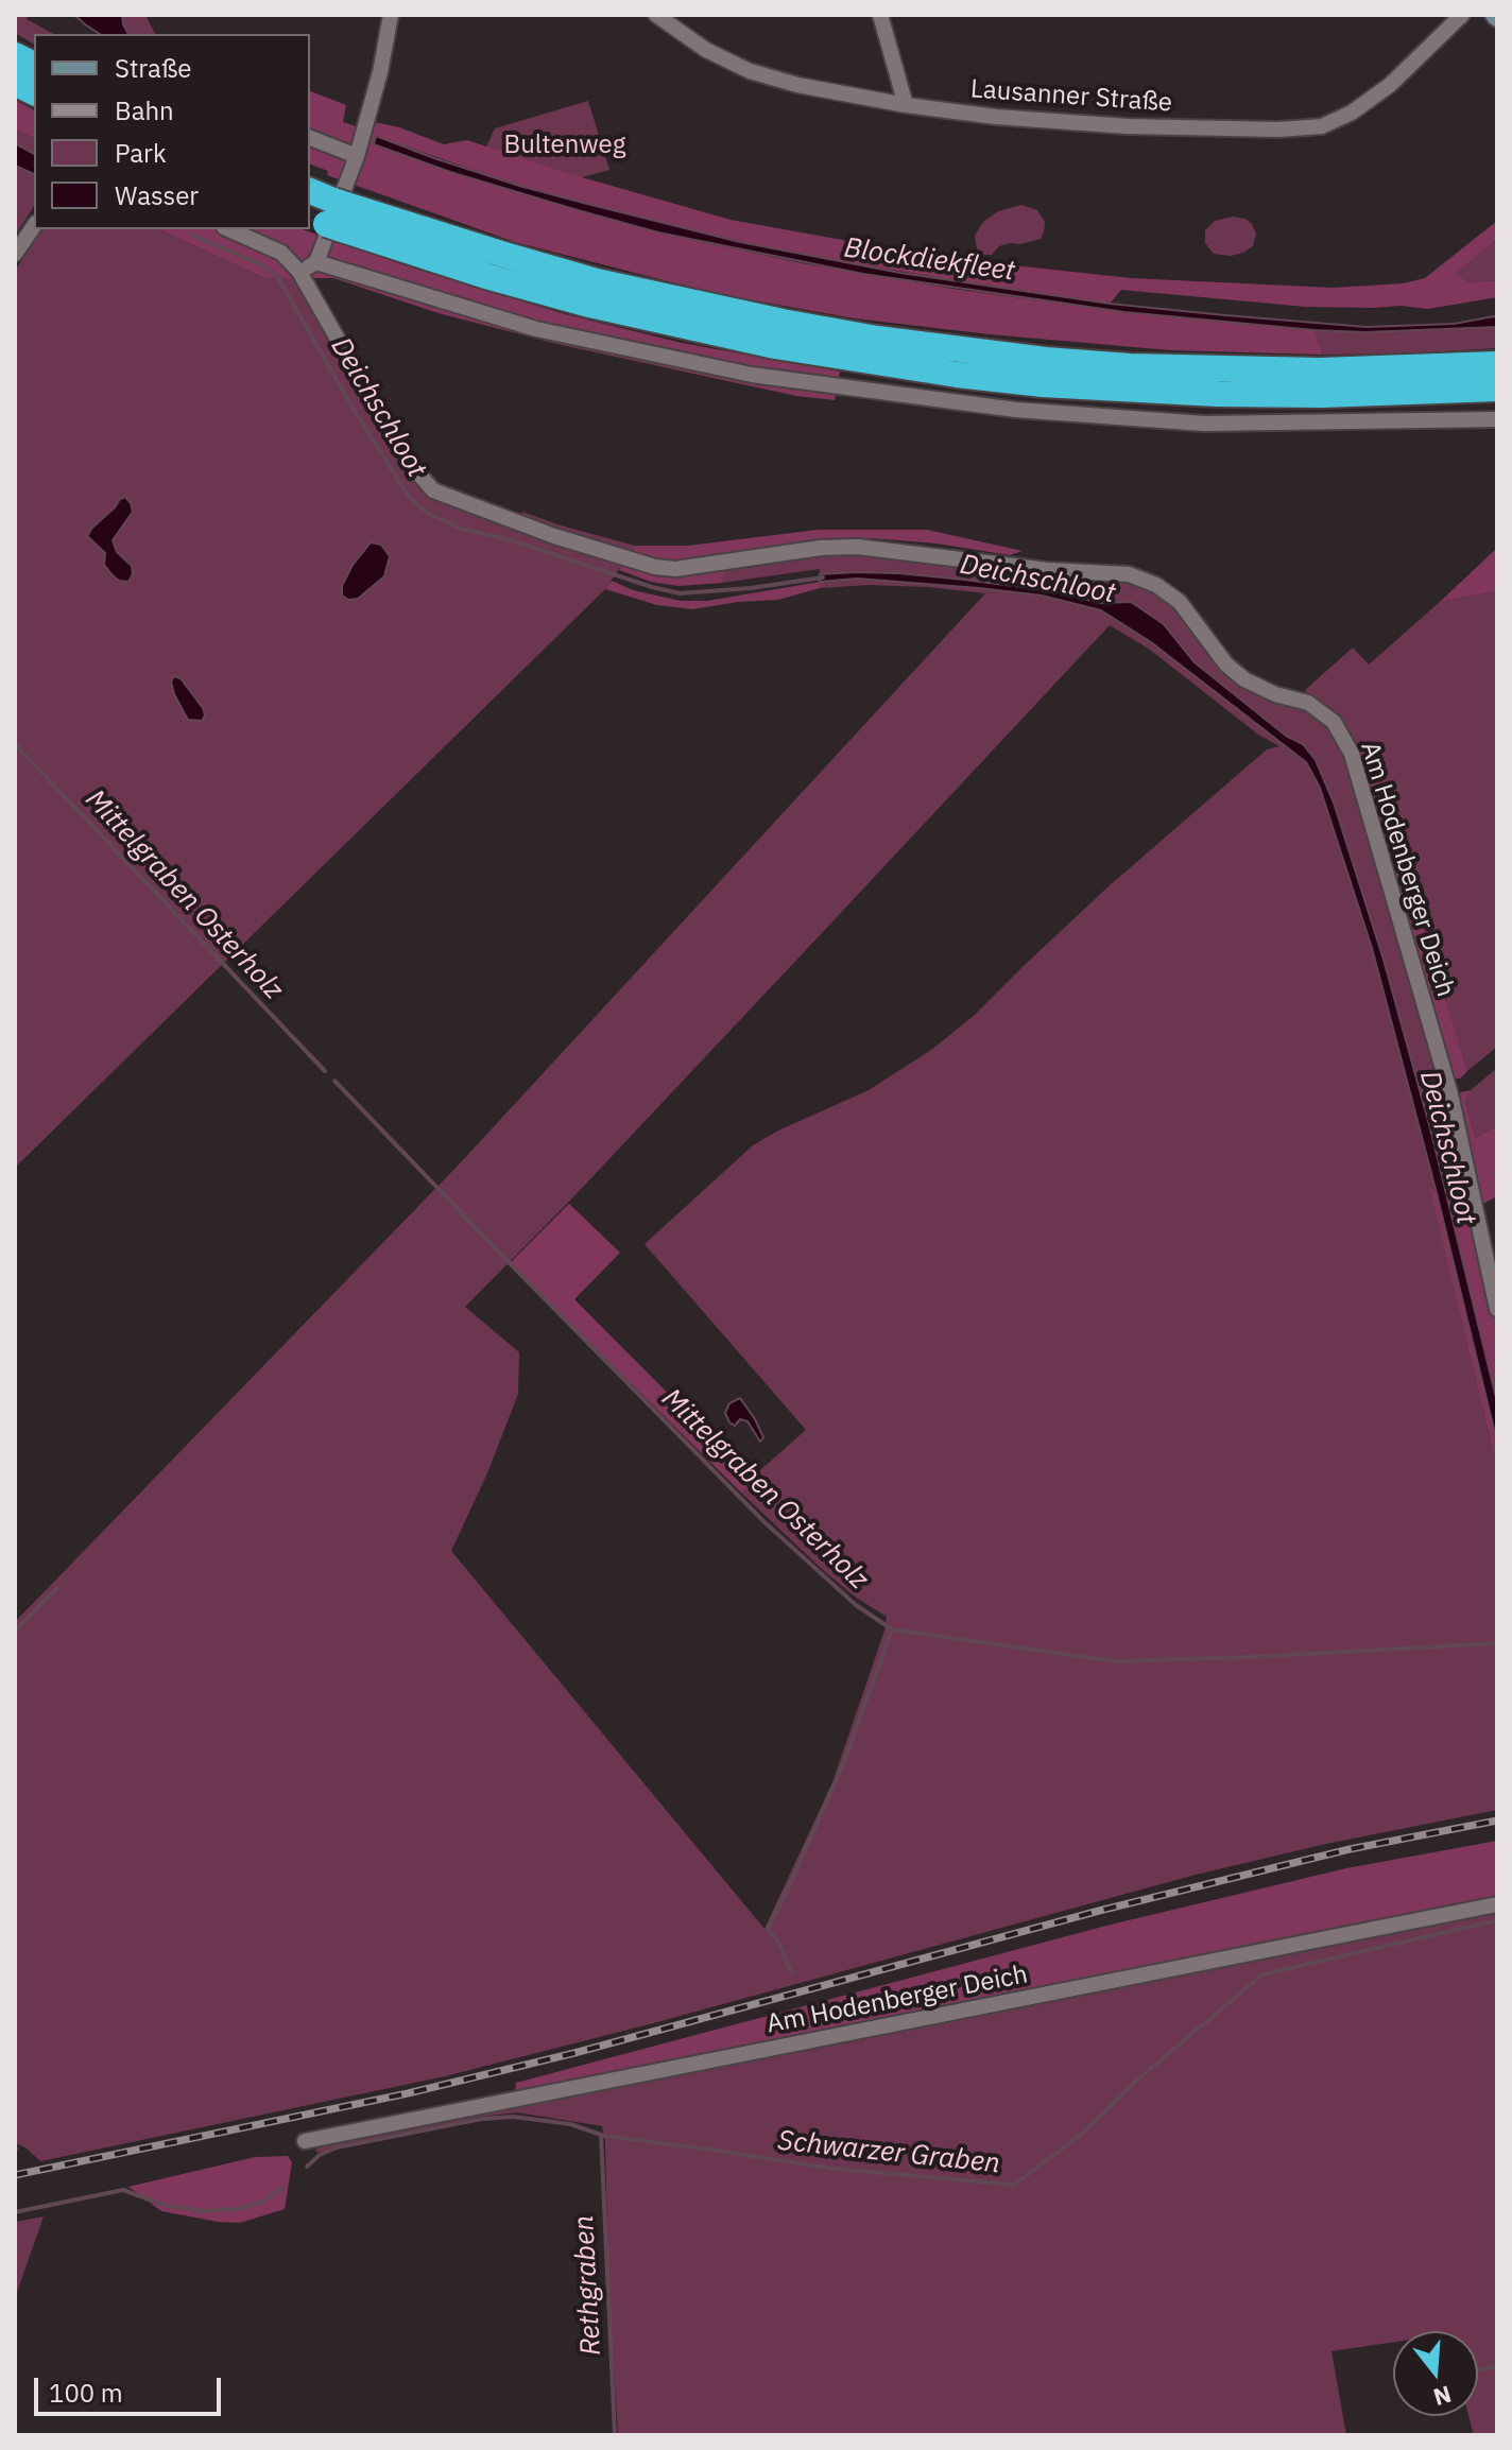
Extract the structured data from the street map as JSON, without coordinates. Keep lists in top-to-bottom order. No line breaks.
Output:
{"streets":{"street":["Lausanner Straße","Am Hodenberger Deich"]},"water":["Blockdiekfleet","Deichschloot","Mittelgraben Osterholz","Schwarzer Graben","Rethgraben"],"parks":["Bultenweg"],"legend":["Straße","Bahn","Park","Wasser"],"scale_bar":"100 m","north":"bottom"}
